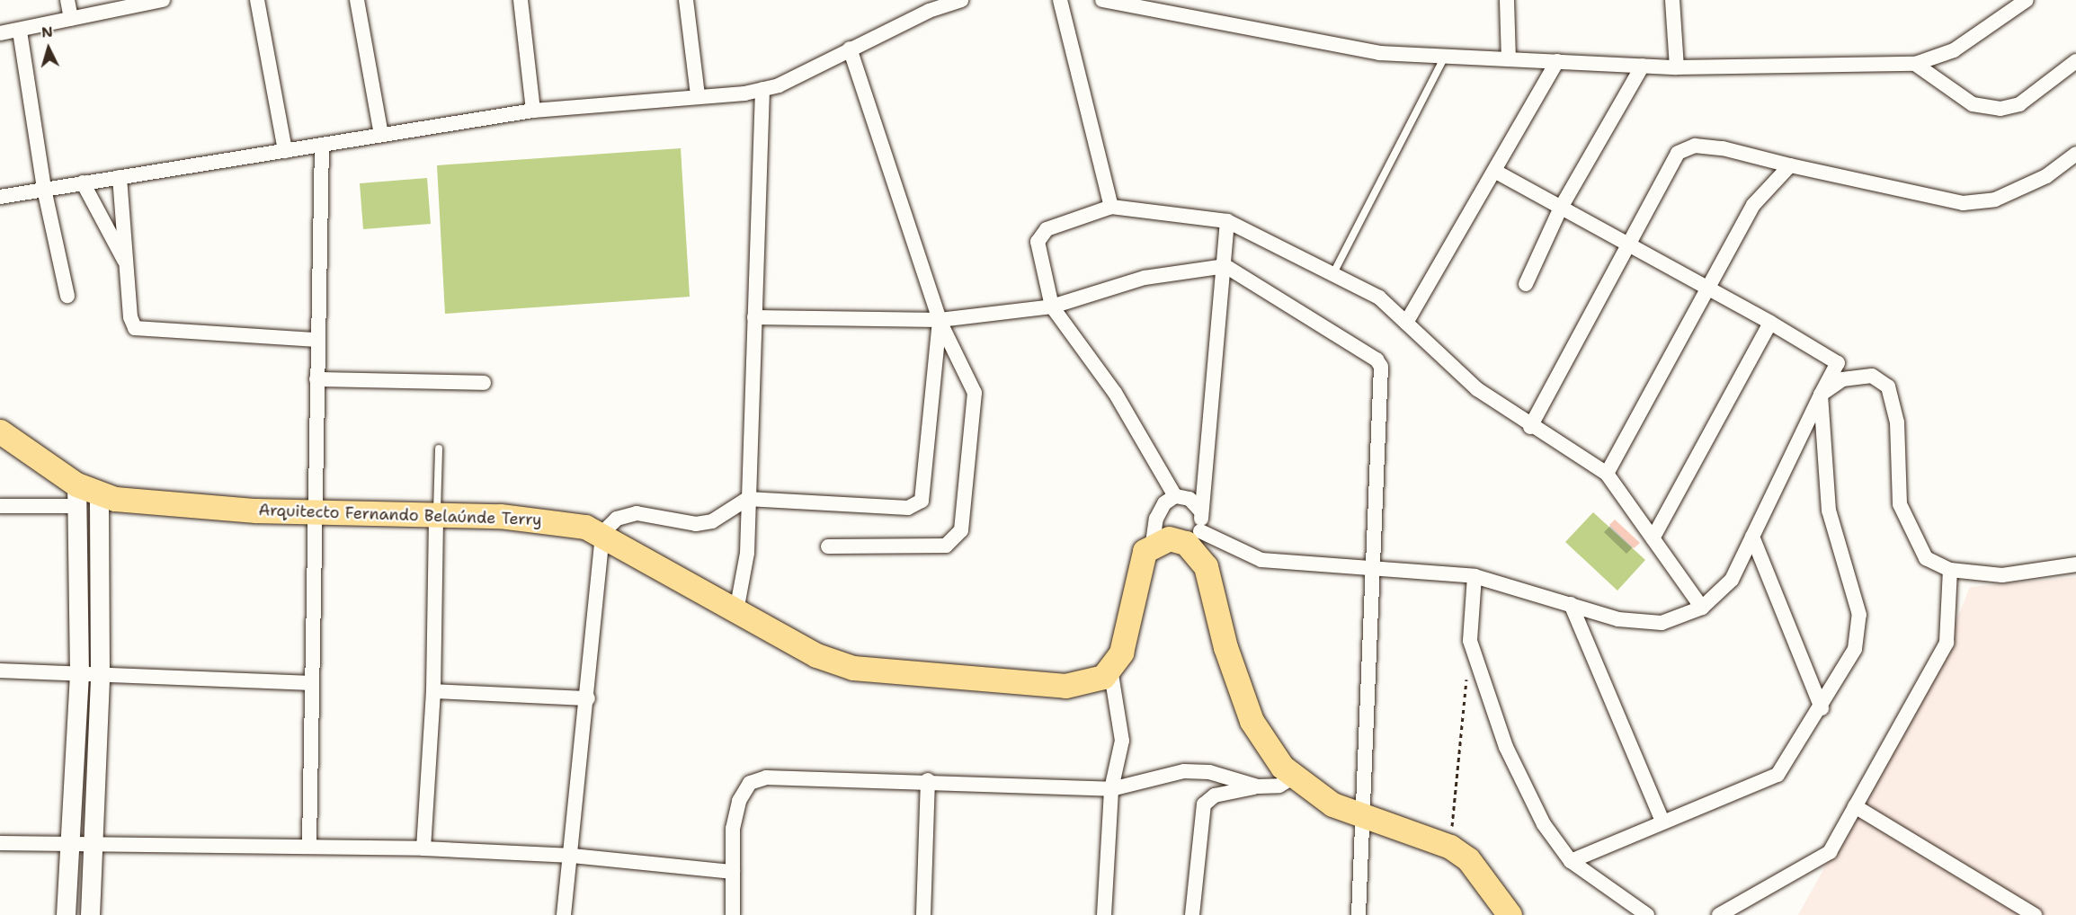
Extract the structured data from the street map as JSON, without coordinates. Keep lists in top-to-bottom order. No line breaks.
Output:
{"streets":{"main road":["Arquitecto Fernando Belaúnde Terry"]},"north":"top"}
